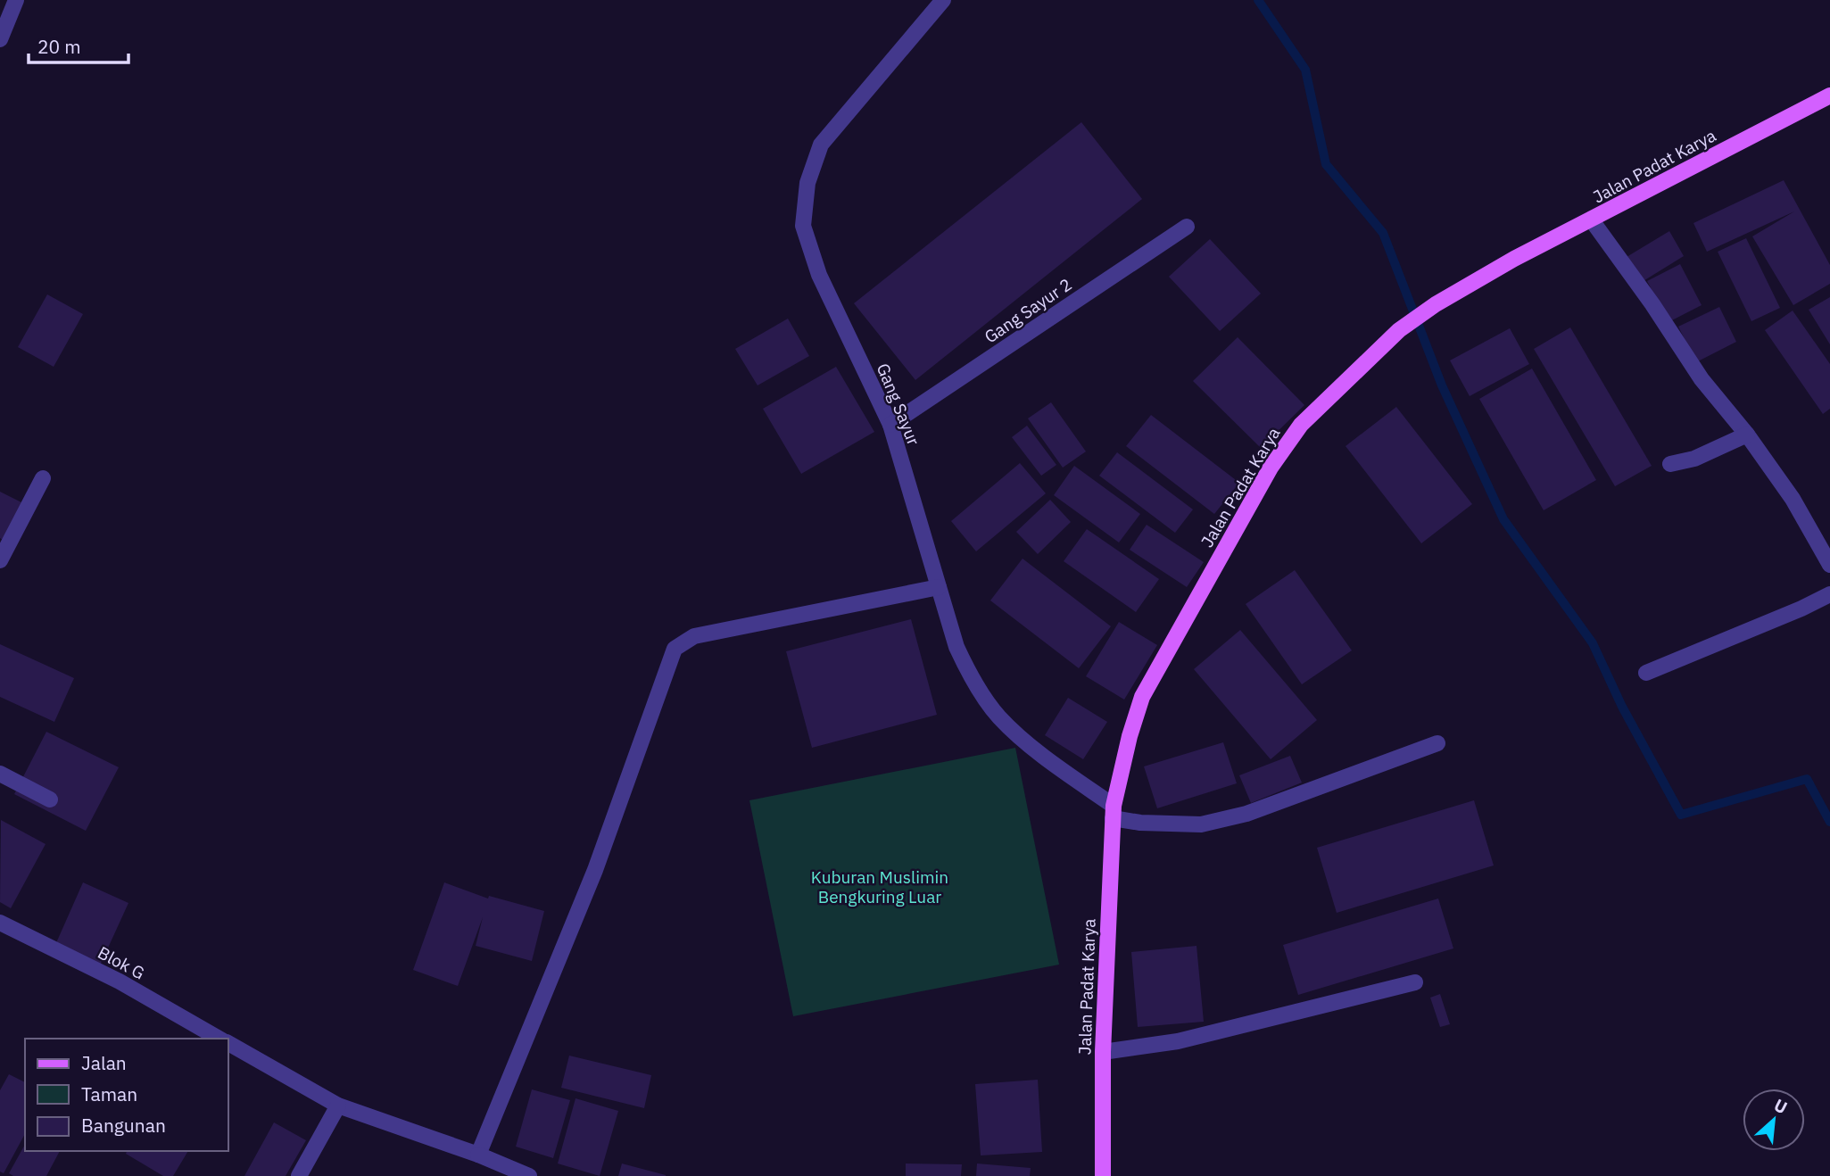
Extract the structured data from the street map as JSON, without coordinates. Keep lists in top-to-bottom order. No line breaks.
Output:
{"streets":{"main road":["Jalan Padat Karya"],"street":["Gang Sayur 2","Gang Sayur","Blok G"]},"crossings":[["Jalan Padat Karya","Gang Sayur"],["Gang Sayur 2","Gang Sayur"]],"parks":["Kuburan Muslimin Bengkuring Luar"],"legend":["Jalan","Taman","Bangunan"],"scale_bar":"20 m","north":"top right"}
